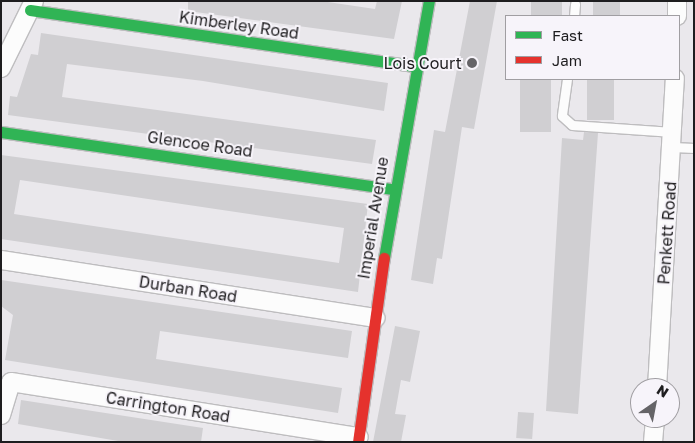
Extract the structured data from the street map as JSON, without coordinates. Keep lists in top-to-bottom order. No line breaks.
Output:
{"streets":{"street":["Kimberley Road","Glencoe Road","Imperial Avenue","Penkett Road","Durban Road","Carrington Road"]},"crossings":[["Kimberley Road","Imperial Avenue"],["Glencoe Road","Imperial Avenue"],["Imperial Avenue","Durban Road"],["Imperial Avenue","Carrington Road"]],"places":["Lois Court"],"legend":["Fast","Jam"],"north":"top right"}
